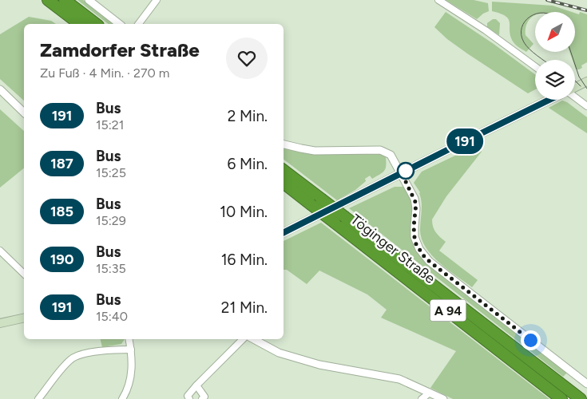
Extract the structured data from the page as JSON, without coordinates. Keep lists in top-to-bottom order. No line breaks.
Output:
{"streets":{"highway":["Töginger Straße","A 94"]},"lines":["bus line 191"],"north":"bottom left","page":{"on_map":"191","heading":["Zamdorfer Straße","Zu Fuß · 4 Min. · 270 m"],"list":[{"mark":"191","name":"Bus","note":"15:21","value":"2 Min."},{"mark":"187","name":"Bus","note":"15:25","value":"6 Min."},{"mark":"185","name":"Bus","note":"15:29","value":"10 Min."},{"mark":"190","name":"Bus","note":"15:35","value":"16 Min."},{"mark":"191","name":"Bus","note":"15:40","value":"21 Min."}]}}
